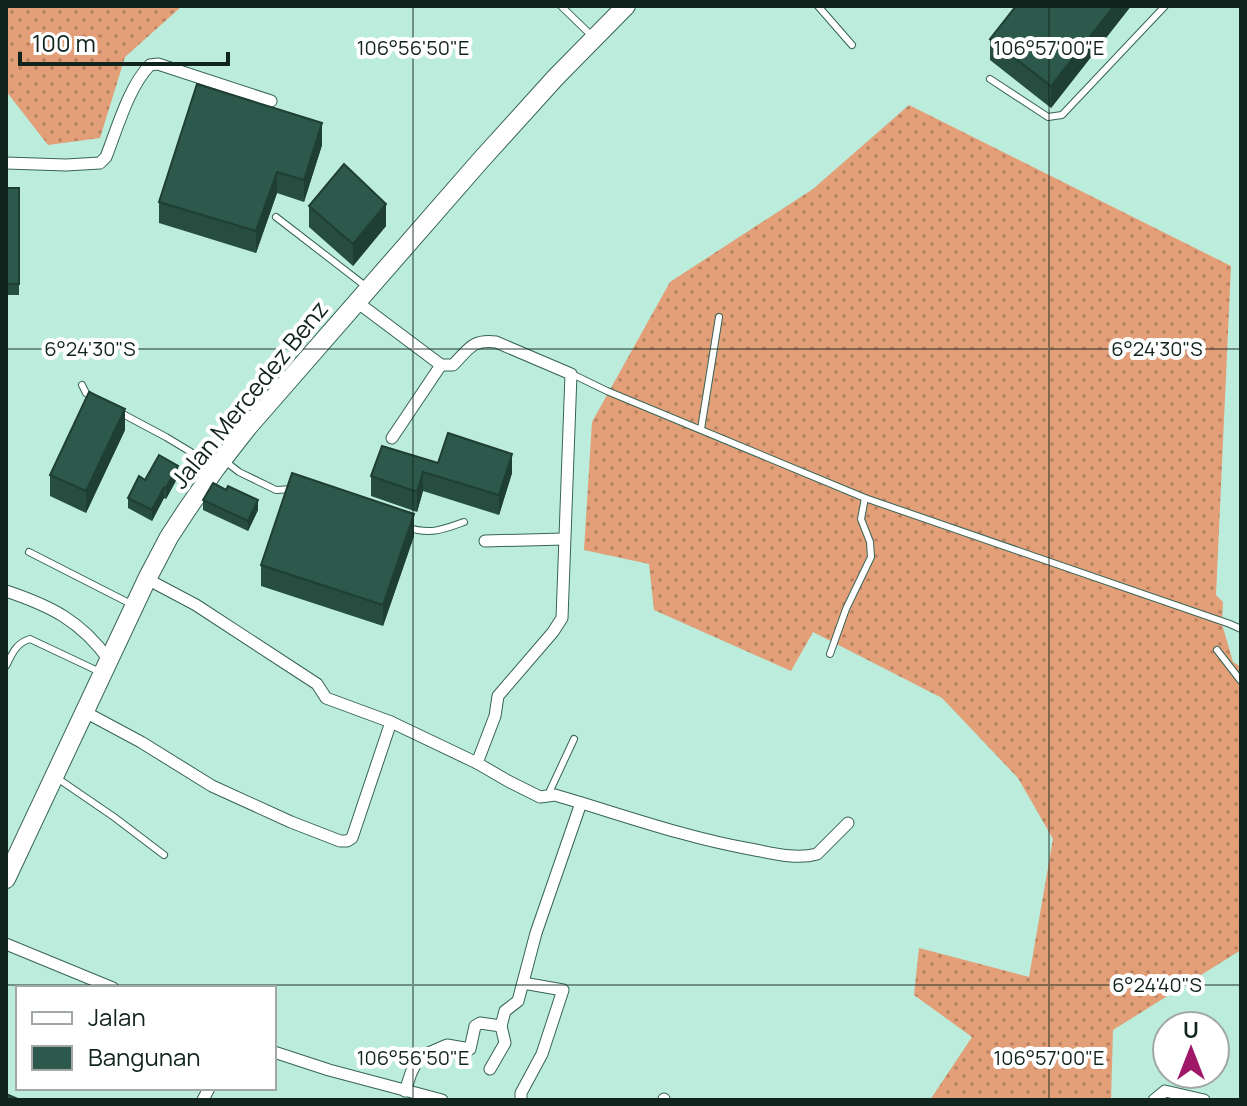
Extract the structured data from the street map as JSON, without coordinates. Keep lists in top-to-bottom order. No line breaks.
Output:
{"streets":{"main road":["Jalan Mercedez Benz"]},"legend":["Jalan","Bangunan"],"scale_bar":"100 m","north":"top","coordinates":["106°56'50\"E","106°57'00\"E","6°24'30\"S","6°24'40\"S"]}
